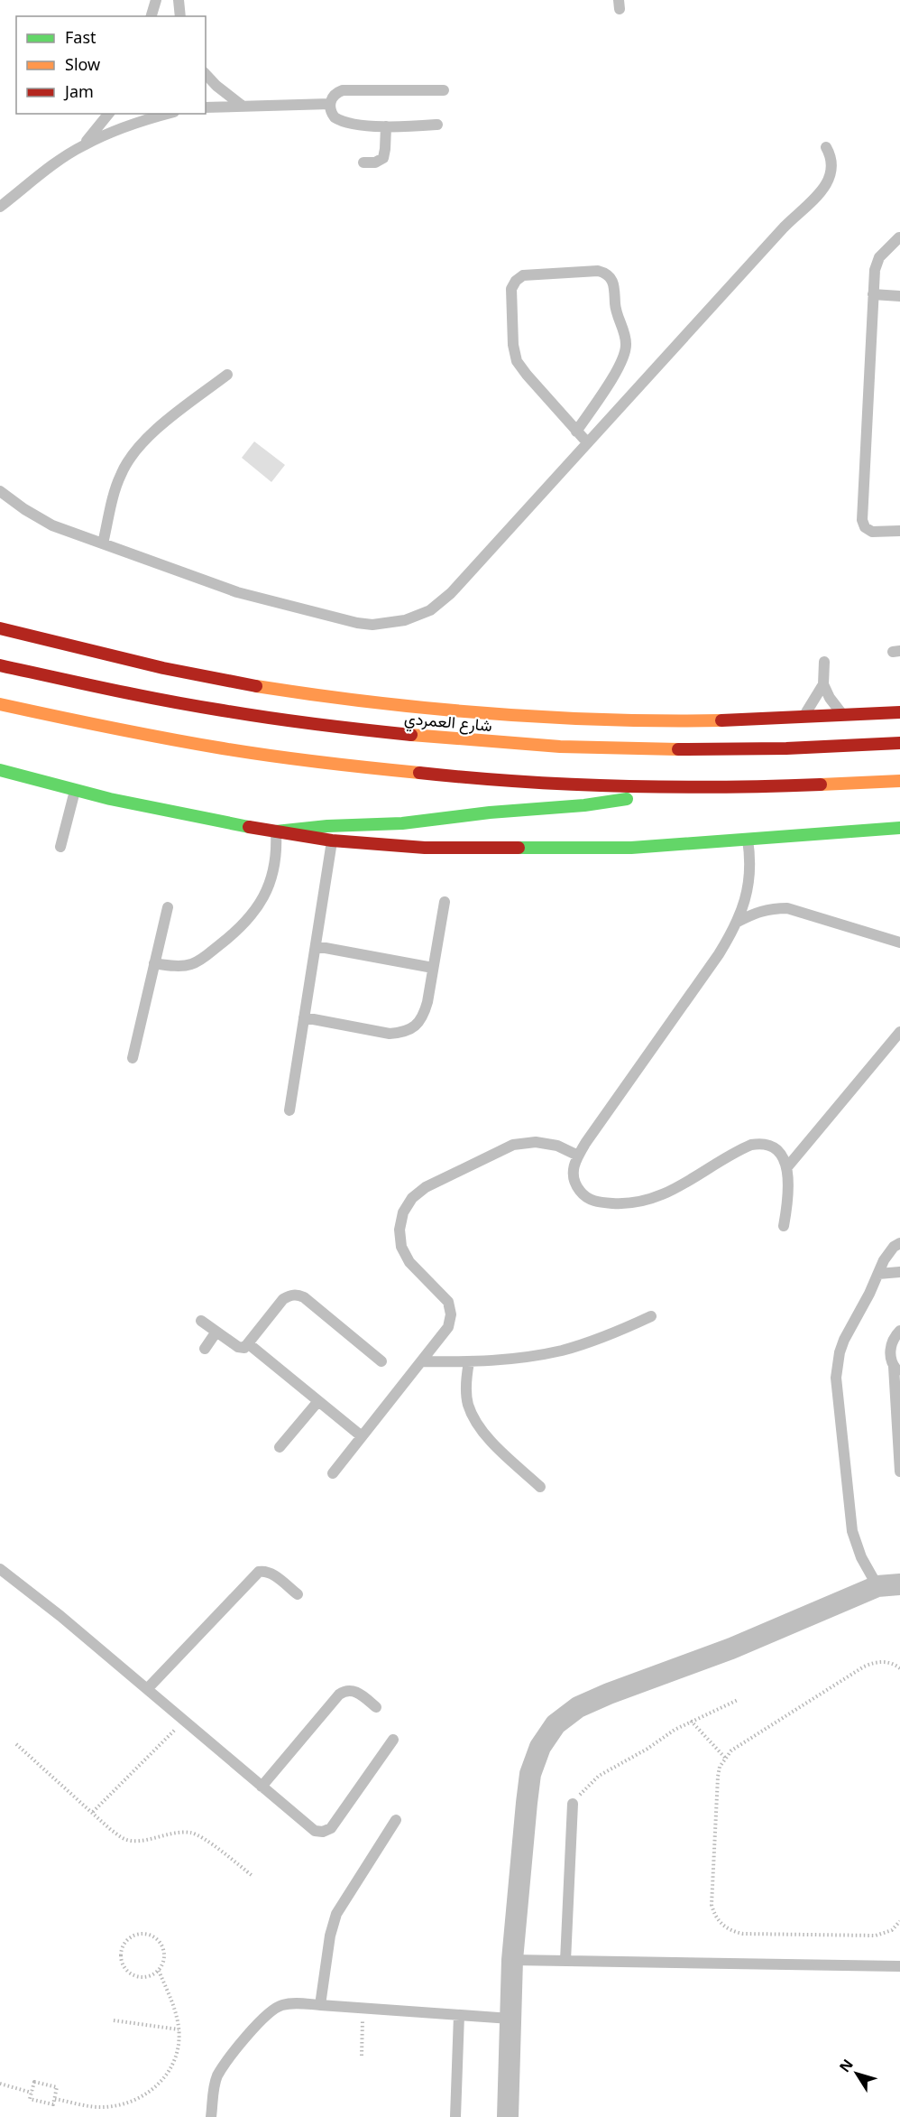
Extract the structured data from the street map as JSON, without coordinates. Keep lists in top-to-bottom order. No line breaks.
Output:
{"streets":{"main road":["شارع العمردي"]},"legend":["Fast","Slow","Jam"],"north":"top left"}
